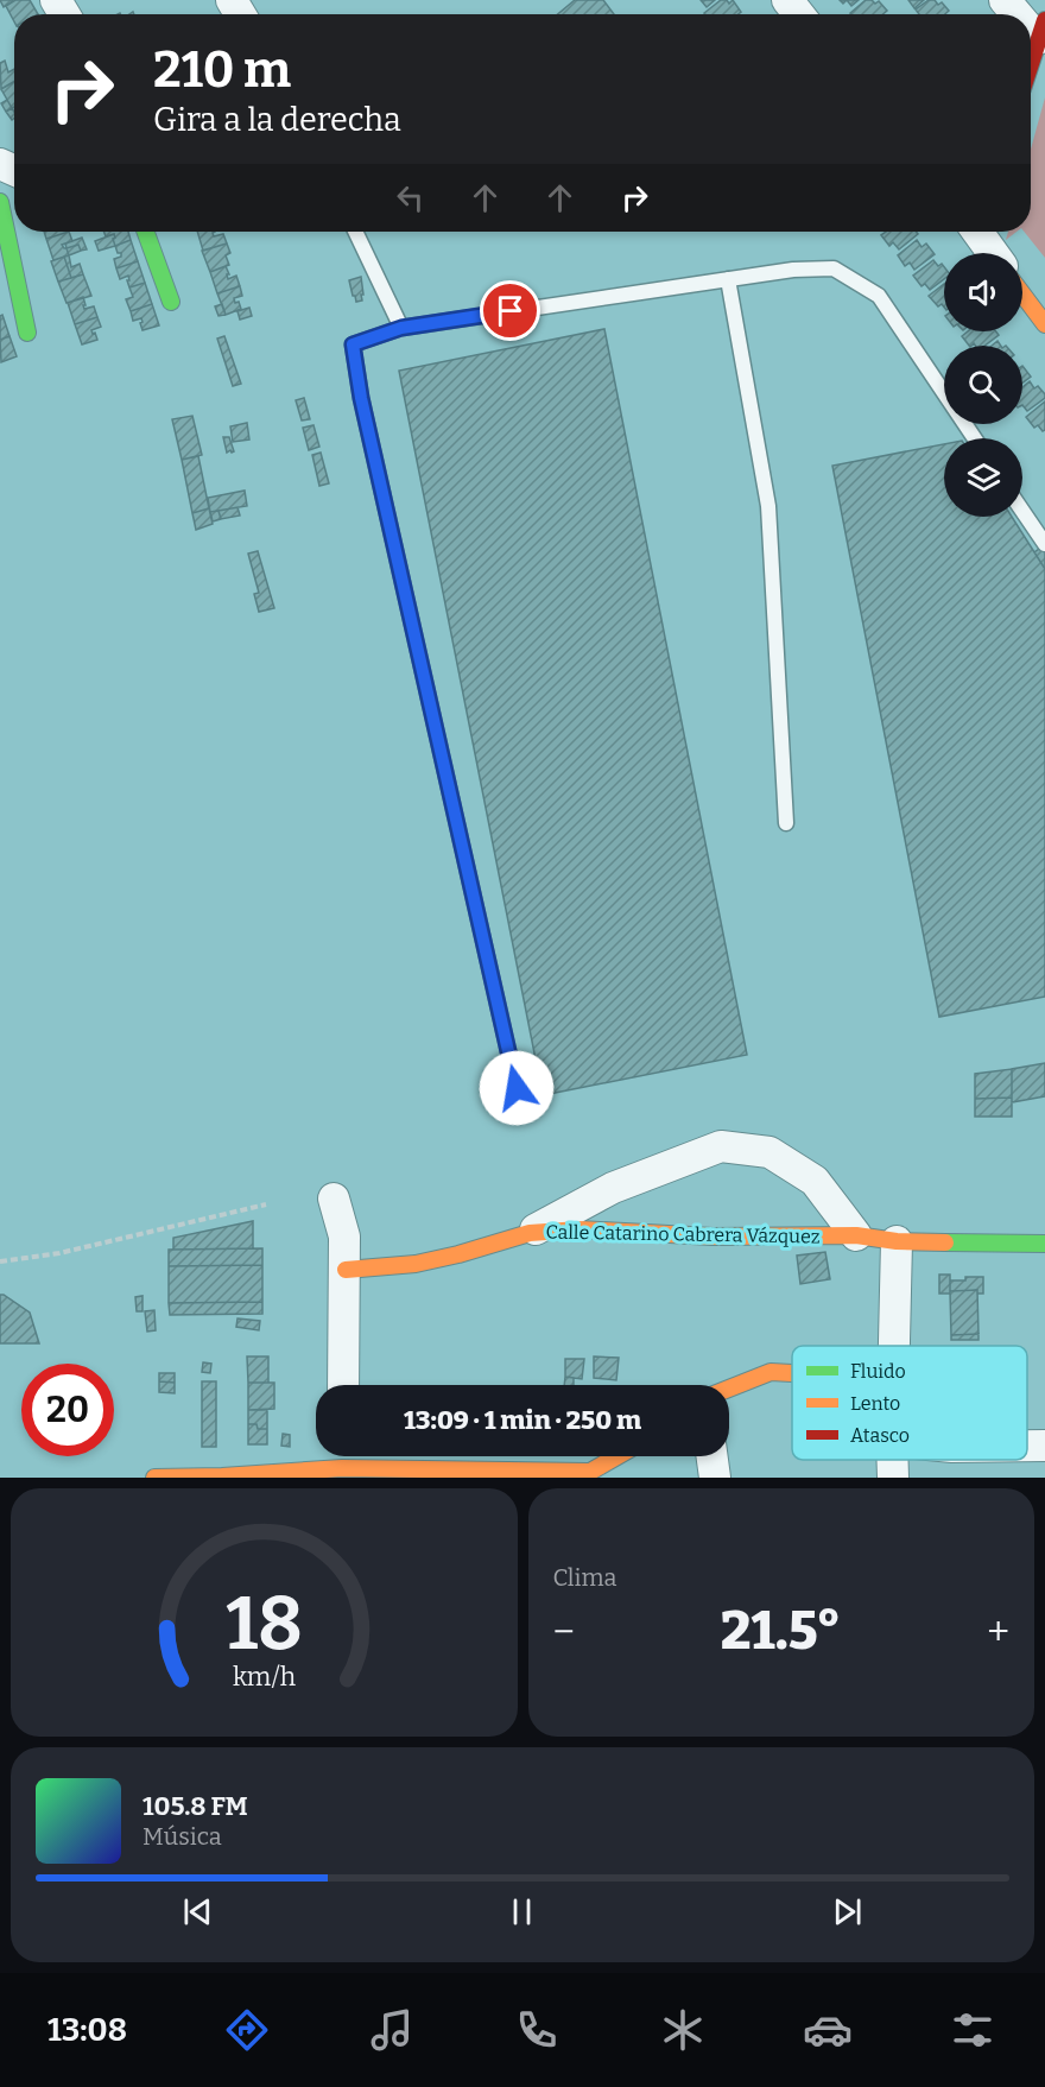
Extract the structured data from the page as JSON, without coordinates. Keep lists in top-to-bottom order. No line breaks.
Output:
{"streets":{"street":["Calle Catarino Cabrera Vázquez"]},"legend":["Fluido","Lento","Atasco"],"page":{"turn":["210 m","Gira a la derecha"],"limit":"20","trip":"13:09 · 1 min · 250 m","tile":"Clima","heat":["−","21.5°","+"],"song":["105.8 FM","Música"],"tabs":"13:08","gauge":["18","km/h"]}}
